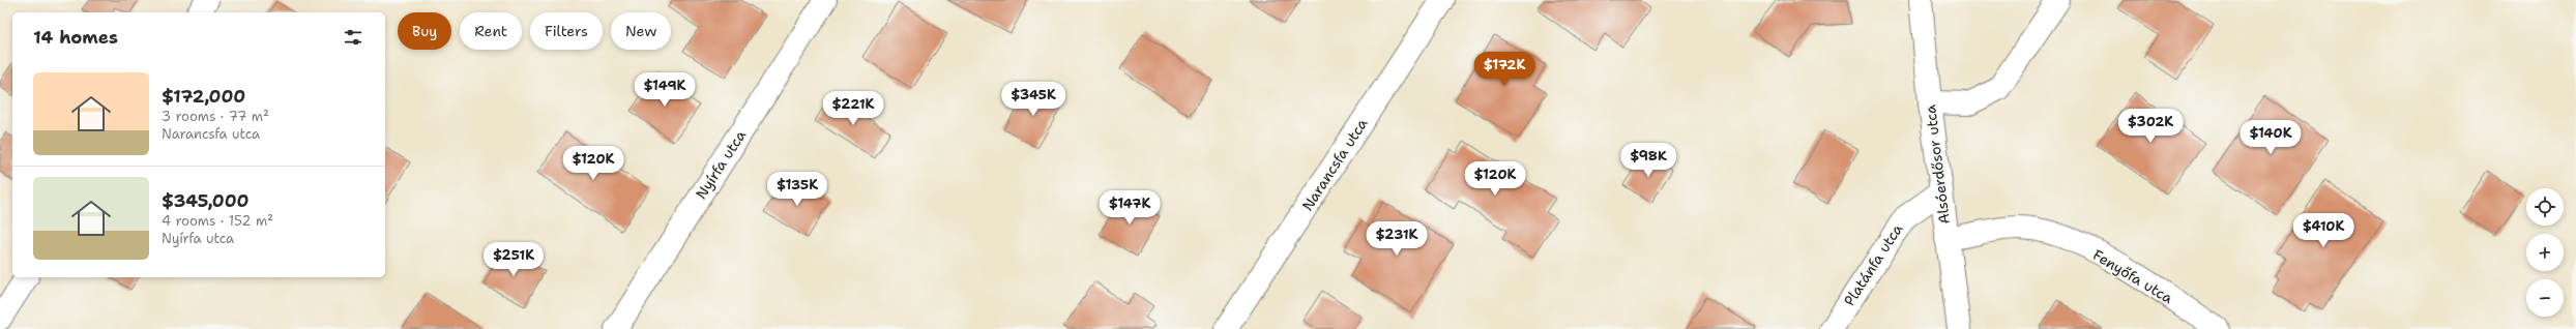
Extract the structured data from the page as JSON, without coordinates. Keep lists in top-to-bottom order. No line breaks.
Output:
{"streets":{"street":["Nyírfa utca","Narancsfa utca","Alsóerdősor utca","Platánfa utca","Fenyőfa utca"]},"crossings":[["Alsóerdősor utca","Platánfa utca"],["Alsóerdősor utca","Fenyőfa utca"]],"page":{"chip":["Buy","Rent","Filters","New"],"heading":"14 homes","price":["$172K","$149K","$345K","$221K","$302K","$140K","$98K","$120K","$120K","$135K","$147K","$410K","$231K","$251K"],"list":[{"name":"$172,000","note":"3 rooms · 77 m² · Narancsfa utca"},{"name":"$345,000","note":"4 rooms · 152 m² · Nyírfa utca"}],"map_buttons":["+","−"]}}
